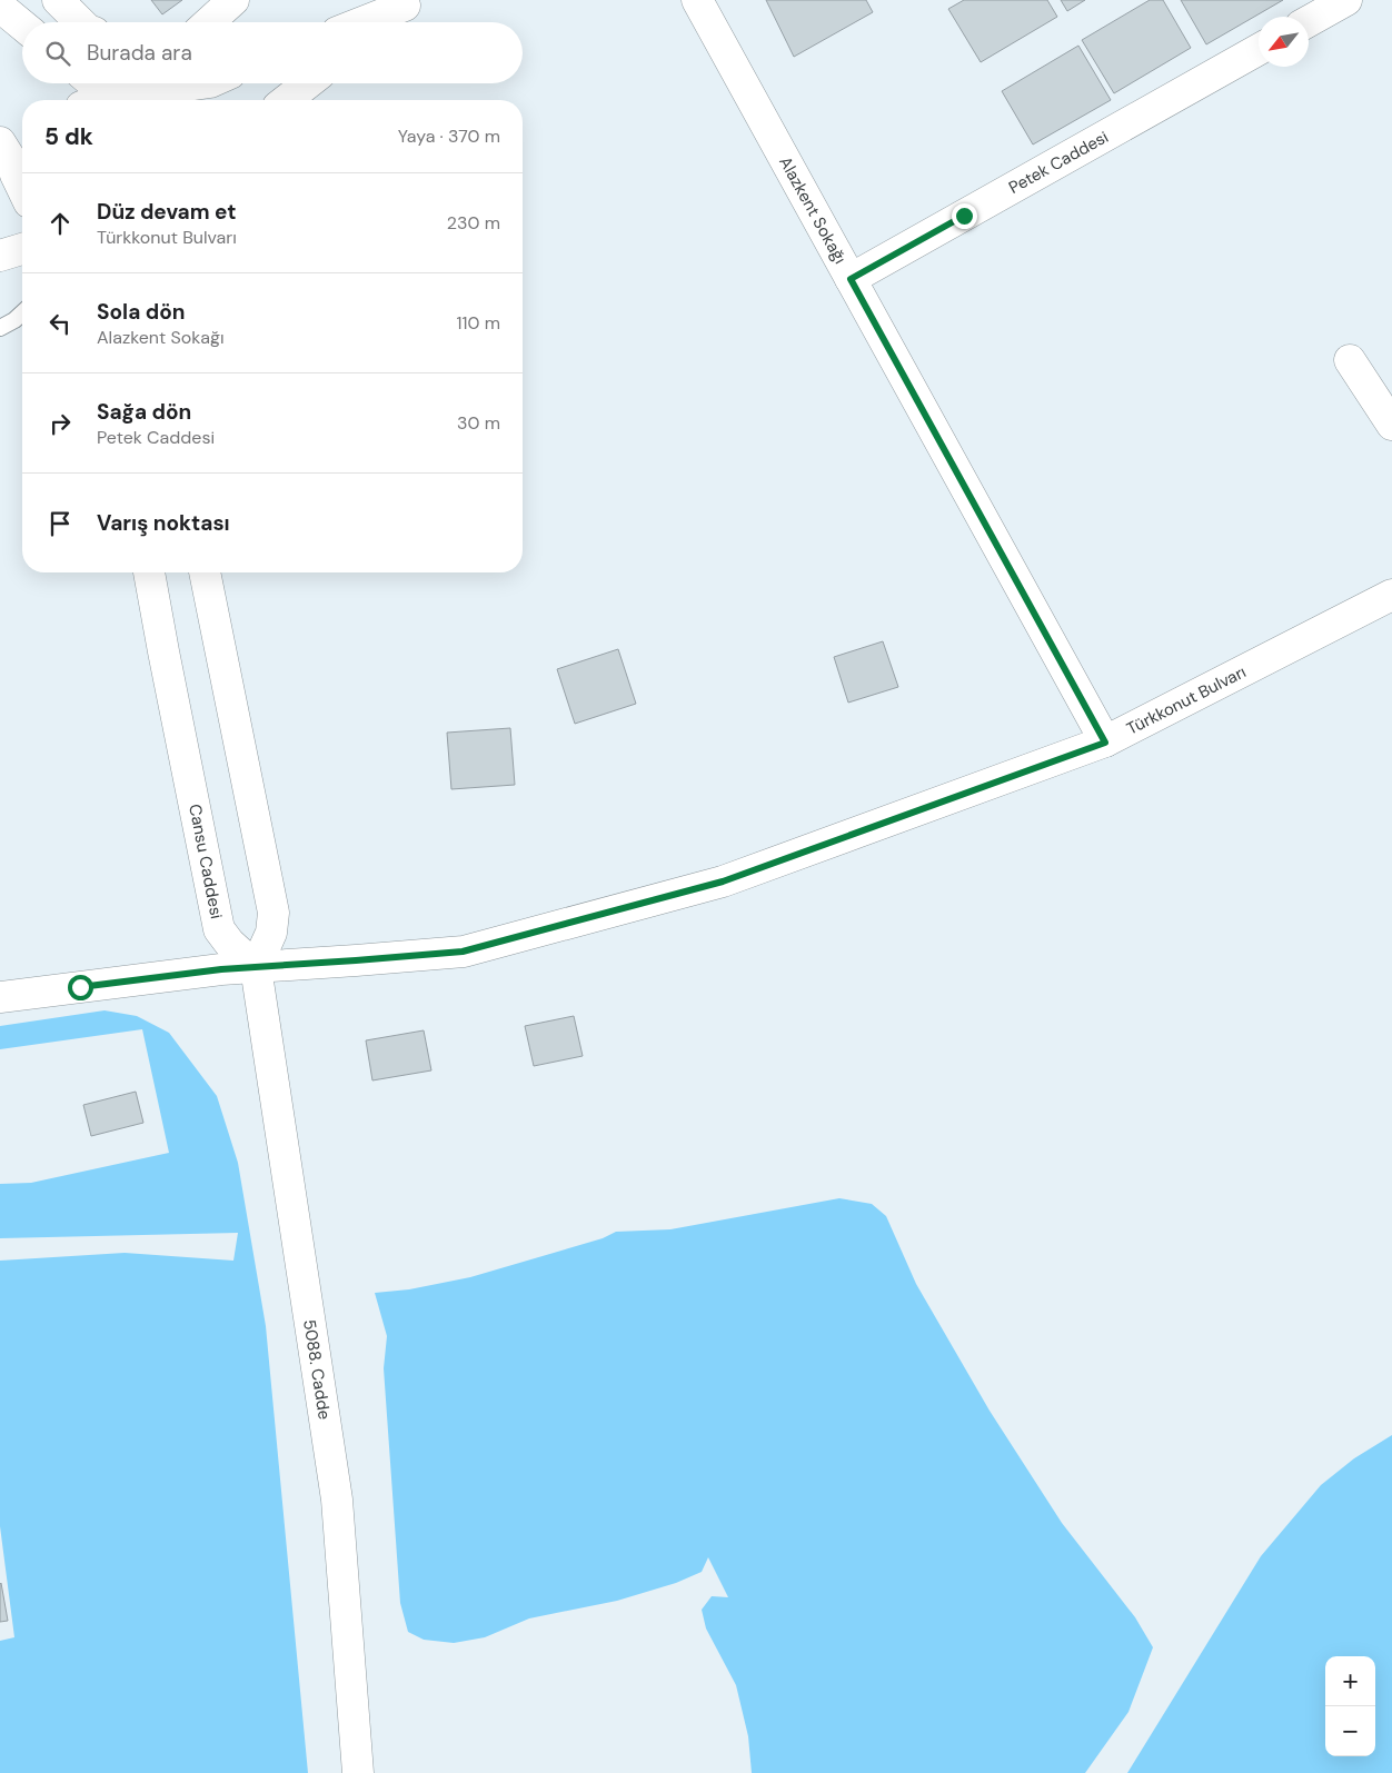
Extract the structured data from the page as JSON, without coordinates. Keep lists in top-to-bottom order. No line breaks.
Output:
{"streets":{"street":["Petek Caddesi","Alazkent Sokağı","Türkkonut Bulvarı","Cansu Caddesi","5088. Cadde"]},"crossings":[["Petek Caddesi","Alazkent Sokağı"],["Alazkent Sokağı","Türkkonut Bulvarı"],["Türkkonut Bulvarı","Cansu Caddesi"],["Türkkonut Bulvarı","5088. Cadde"],["Cansu Caddesi","5088. Cadde"]],"north":"bottom left","page":{"search":"Burada ara","heading":["5 dk","Yaya · 370 m"],"list":[["Düz devam et","Türkkonut Bulvarı","230 m"],["Sola dön","Alazkent Sokağı","110 m"],["Sağa dön","Petek Caddesi","30 m"],"Varış noktası"],"map_buttons":["+","−"]}}
